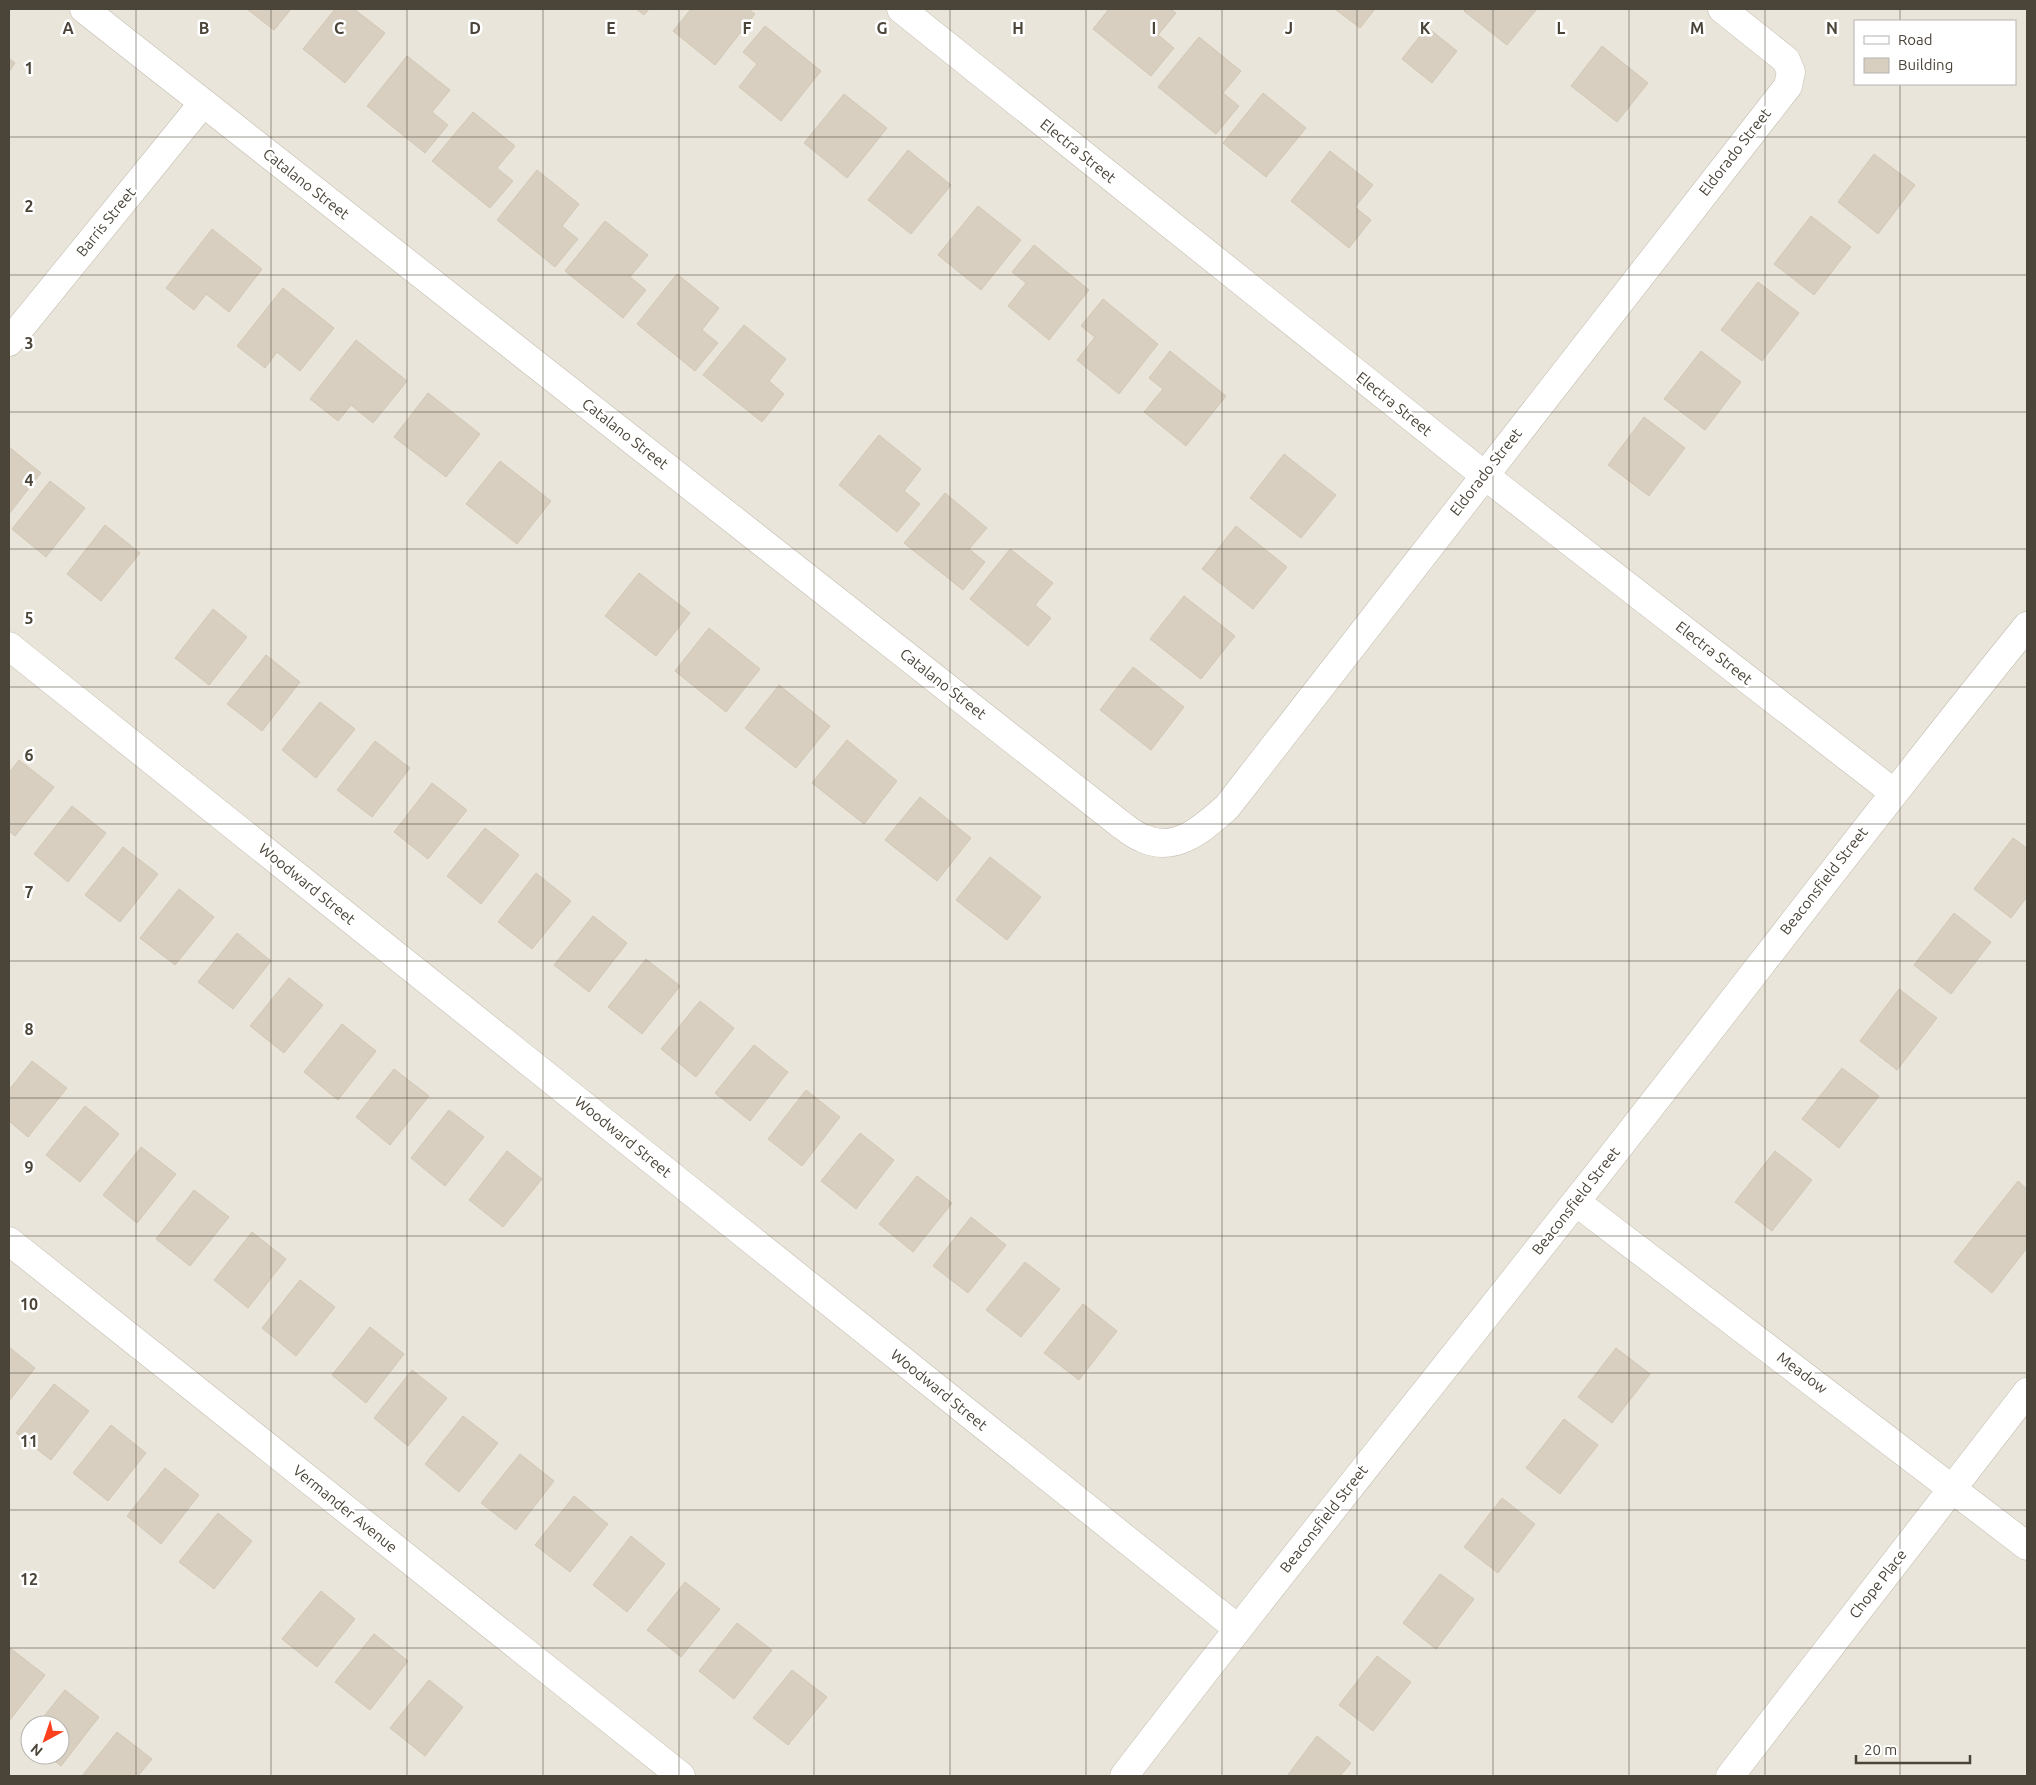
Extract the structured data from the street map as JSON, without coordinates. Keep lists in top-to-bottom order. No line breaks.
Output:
{"streets":{"street":["Electra Street","Eldorado Street","Catalano Street","Barris Street","Beaconsfield Street","Woodward Street","Meadow","Vermander Avenue","Chope Place"]},"crossings":[["Electra Street","Eldorado Street"],["Electra Street","Beaconsfield Street"],["Eldorado Street","Catalano Street"],["Catalano Street","Barris Street"],["Beaconsfield Street","Woodward Street"],["Beaconsfield Street","Meadow"],["Meadow","Chope Place"]],"legend":["Road","Building"],"scale_bar":"20 m","north":"bottom left","grid":{"columns":["A","B","C","D","E","F","G","H","I","J","K","L","M","N"],"rows":["1","2","3","4","5","6","7","8","9","10","11","12"]}}
